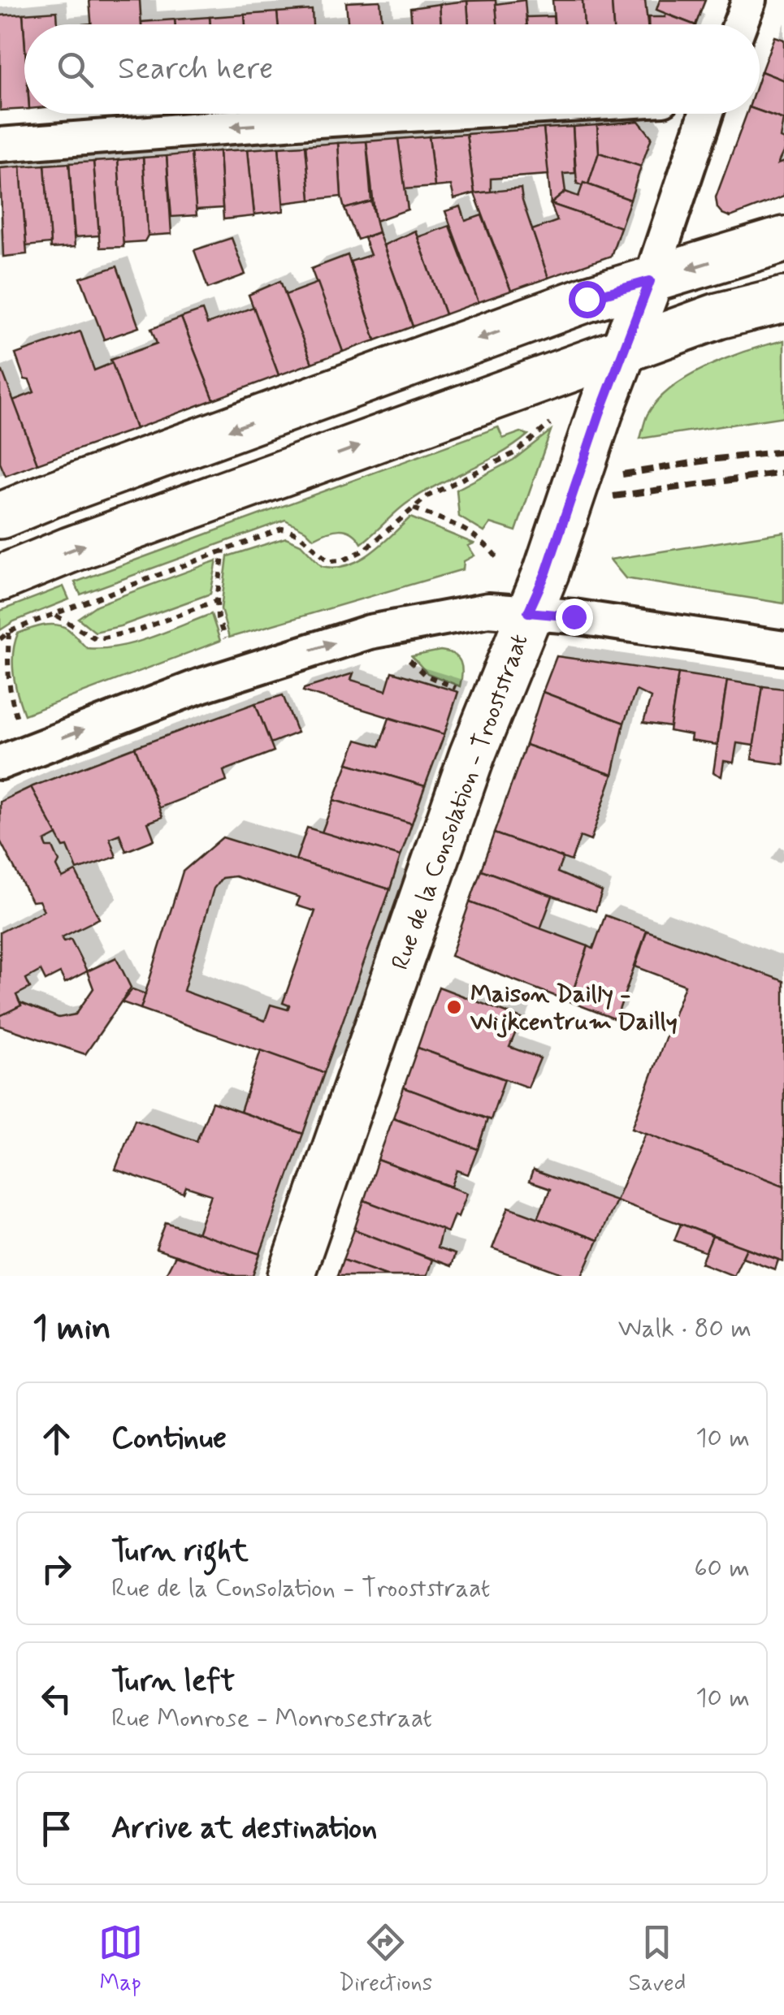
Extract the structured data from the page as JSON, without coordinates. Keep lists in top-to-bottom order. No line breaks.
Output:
{"streets":{"street":["Rue de la Consolation - Trooststraat"]},"places":["Maison Dailly - Wijkcentrum Dailly"],"page":{"search":"Search here","heading":["1 min","Walk · 80 m"],"list":[["Continue","10 m"],["Turn right","Rue de la Consolation - Trooststraat","60 m"],["Turn left","Rue Monrose - Monrosestraat","10 m"],"Arrive at destination"],"nav":["Map","Directions","Saved"]}}
